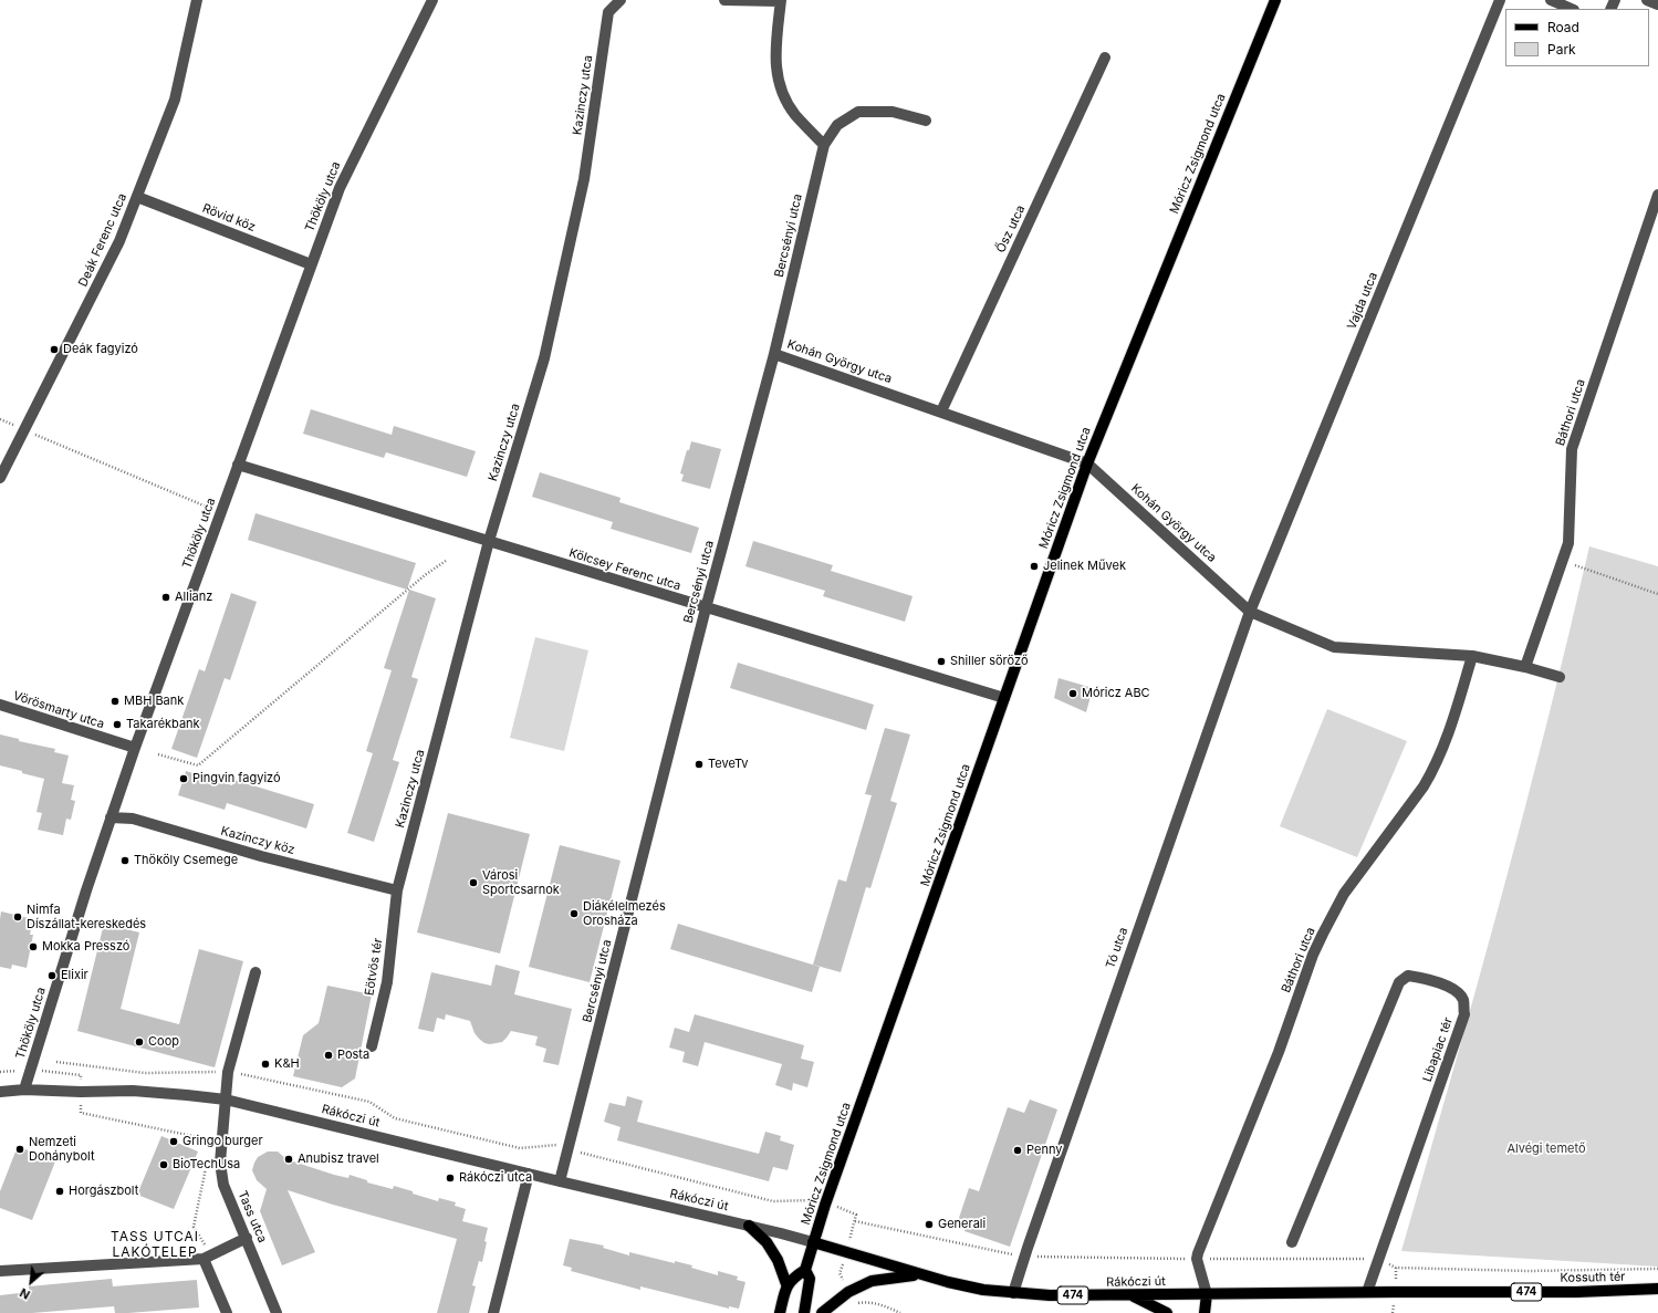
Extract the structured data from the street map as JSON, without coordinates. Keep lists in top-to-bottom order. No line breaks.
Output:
{"streets":{"main road":["Móricz Zsigmond utca","Rákóczi út","Kossuth tér","474"],"street":["Kazinczy utca","Thököly utca","Rövid köz","Ősz utca","Bercsényi utca","Deák Ferenc utca","Vajda utca","Kohán György utca","Báthori utca","Kölcsey Ferenc utca","Vörösmarty utca","Kazinczy köz","Tó utca","Eötvös tér","Libapiac tér","Tass utca"]},"crossings":[["Kazinczy utca","Kölcsey Ferenc utca"],["Kazinczy utca","Kazinczy köz"],["Kazinczy utca","Eötvös tér"],["Móricz Zsigmond utca","Kohán György utca"],["Móricz Zsigmond utca","Kölcsey Ferenc utca"],["Móricz Zsigmond utca","Rákóczi út"],["Thököly utca","Rövid köz"],["Thököly utca","Kölcsey Ferenc utca"],["Thököly utca","Vörösmarty utca"],["Thököly utca","Kazinczy köz"],["Thököly utca","Rákóczi út"],["Rövid köz","Deák Ferenc utca"],["Ősz utca","Kohán György utca"],["Bercsényi utca","Kohán György utca"],["Bercsényi utca","Kölcsey Ferenc utca"],["Bercsényi utca","Rákóczi út"],["Vajda utca","Kohán György utca"],["Vajda utca","Tó utca"],["Kohán György utca","Báthori utca"],["Kohán György utca","Tó utca"],["Kazinczy köz","Eötvös tér"],["Tó utca","Rákóczi út"],["Libapiac tér","Rákóczi út"],["Rákóczi út","Tass utca"],["Rákóczi út","Kossuth tér"],["Rákóczi út","474"]],"districts":["TASS UTCAI LAKÓTELEP"],"parks":["Alvégi temető"],"places":["Deák fagyizó","Jelinek Művek","Allianz","Shiller söröző","Móricz ABC","MBH Bank","Takarékbank","TeveTv","Pingvin fagyizó","Thököly Csemege","Városi Sportcsarnok","Diákélelmezés Orosháza","Nimfa Díszállat-kereskedés","Mokka Presszó","Elixir","Coop","Posta","K&H","Gringo burger","Nemzeti Dohánybolt","Penny","Anubisz travel","BioTechUsa","Rákóczi utca","Horgászbolt","Generali"],"legend":["Road","Park"],"north":"bottom left"}
